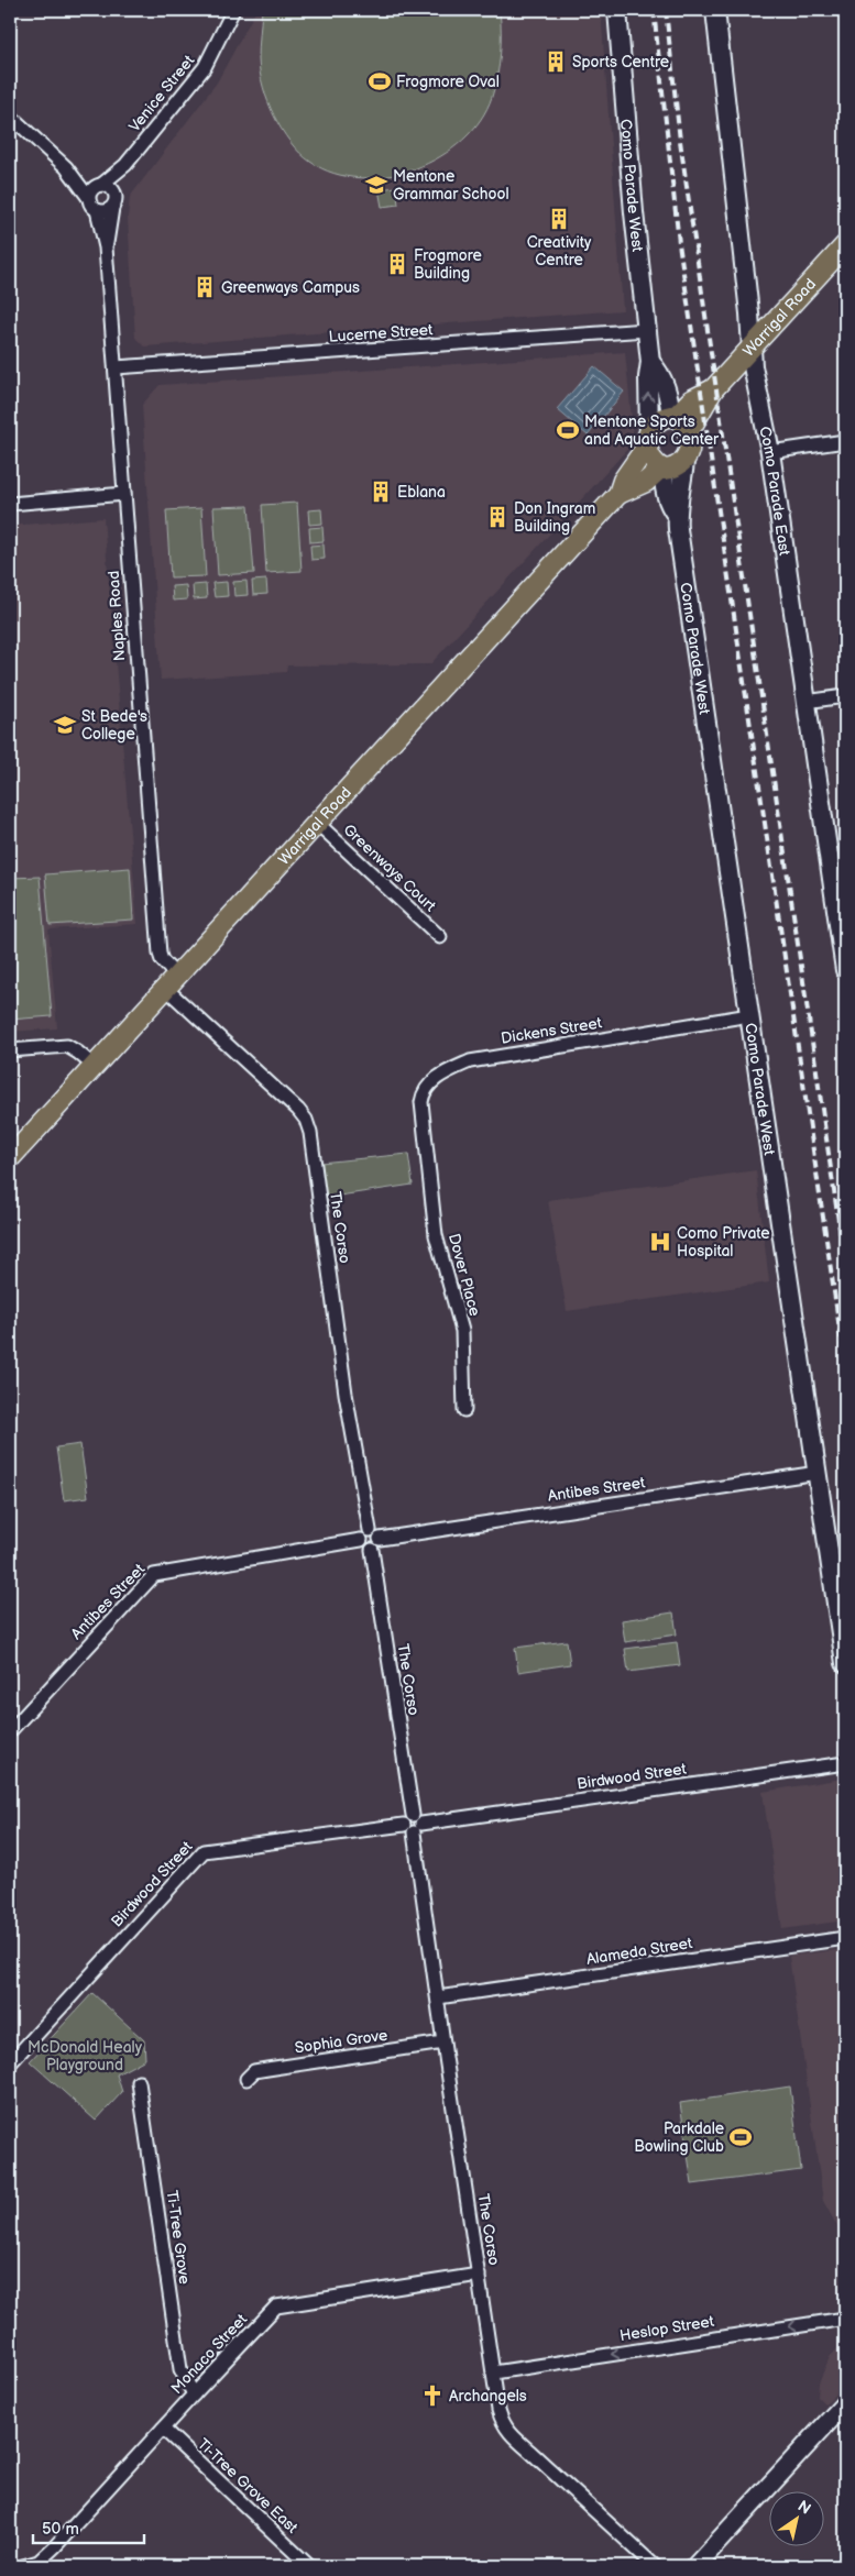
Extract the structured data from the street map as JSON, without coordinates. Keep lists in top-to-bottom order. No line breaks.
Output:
{"streets":{"main road":["Warrigal Road"],"street":["Venice Street","Como Parade West","Lucerne Street","Como Parade East","Naples Road","Greenways Court","Dickens Street","The Corso","Dover Place","Antibes Street","Birdwood Street","Alameda Street","Sophia Grove","Ti-Tree Grove","Heslop Street","Monaco Street","Ti-Tree Grove East"]},"crossings":[["Venice Street","Naples Road"],["Como Parade West","Warrigal Road"],["Como Parade West","Lucerne Street"],["Como Parade West","Dickens Street"],["Como Parade West","Antibes Street"],["Warrigal Road","Como Parade East"],["Warrigal Road","Naples Road"],["Warrigal Road","Greenways Court"],["Warrigal Road","The Corso"],["Lucerne Street","Naples Road"],["Naples Road","The Corso"],["Dickens Street","Dover Place"],["The Corso","Antibes Street"],["The Corso","Birdwood Street"],["The Corso","Alameda Street"],["The Corso","Sophia Grove"],["The Corso","Heslop Street"],["The Corso","Monaco Street"],["Ti-Tree Grove","Monaco Street"],["Monaco Street","Ti-Tree Grove East"]],"one_way":["Heslop Street"],"parks":["McDonald Healy Playground"],"places":{"building":["Sports Centre","Creativity Centre","Frogmore Building","Greenways Campus","Eblana","Don Ingram Building"],"sports":["Frogmore Oval","Mentone Sports and Aquatic Center","Parkdale Bowling Club"],"school or university":["Mentone Grammar School","St Bede's College"],"hospital":["Como Private Hospital"],"church":["Archangels"]},"scale_bar":"50 m","north":"top right"}
